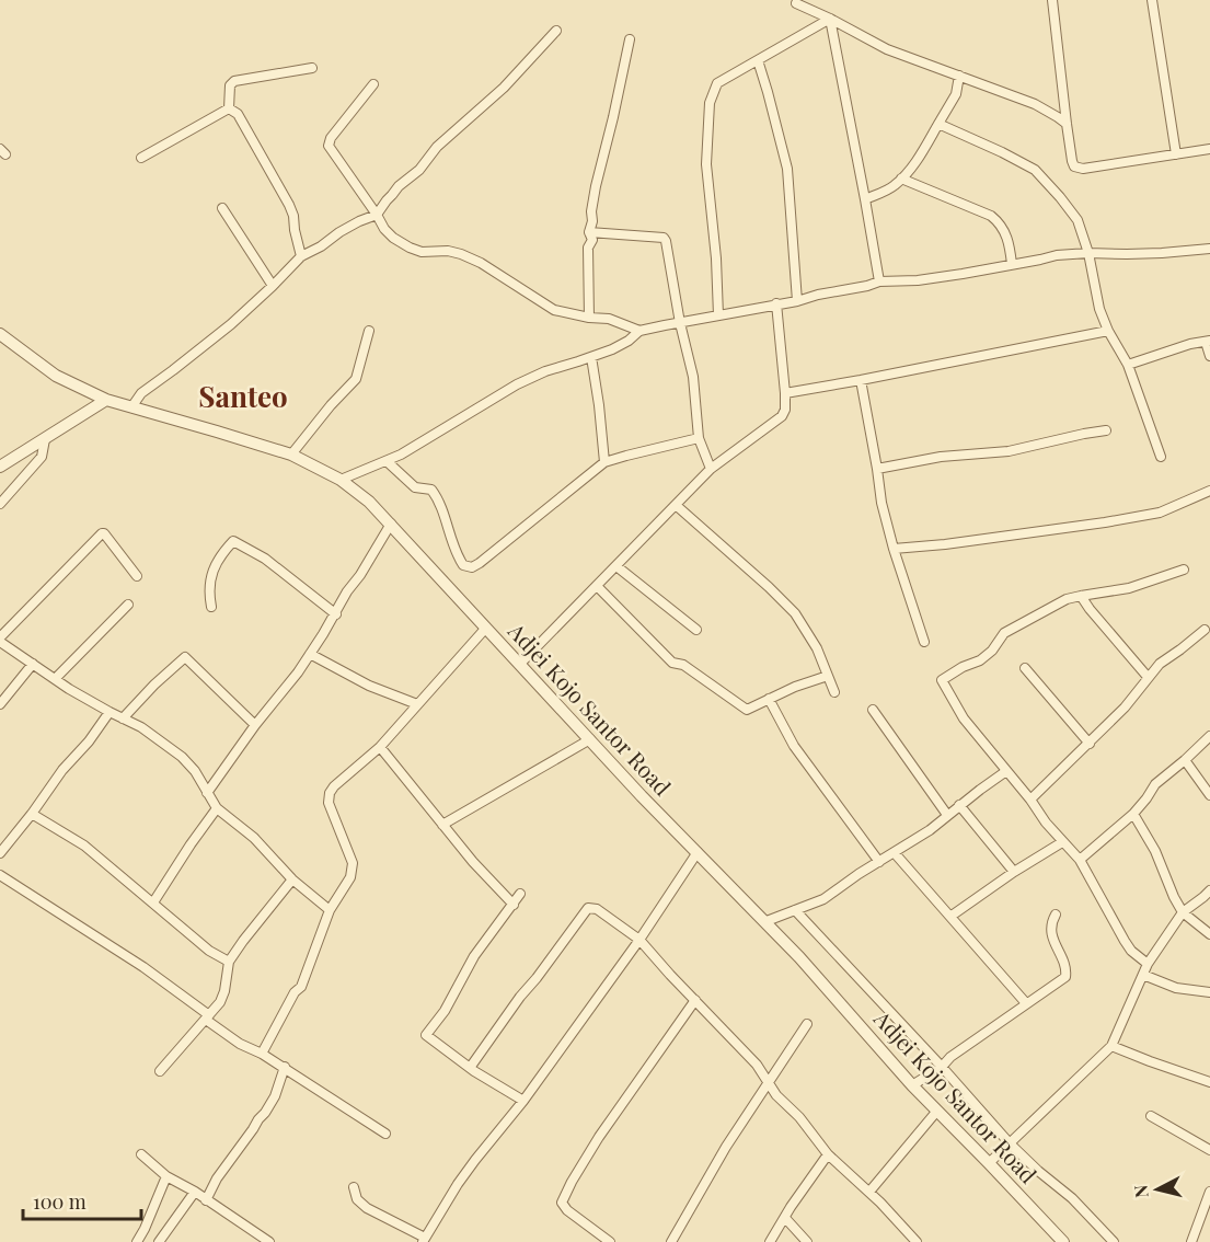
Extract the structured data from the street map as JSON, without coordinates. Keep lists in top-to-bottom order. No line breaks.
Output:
{"streets":{"street":["Adjei Kojo Santor Road"]},"districts":["Santeo"],"scale_bar":"100 m","north":"left"}
